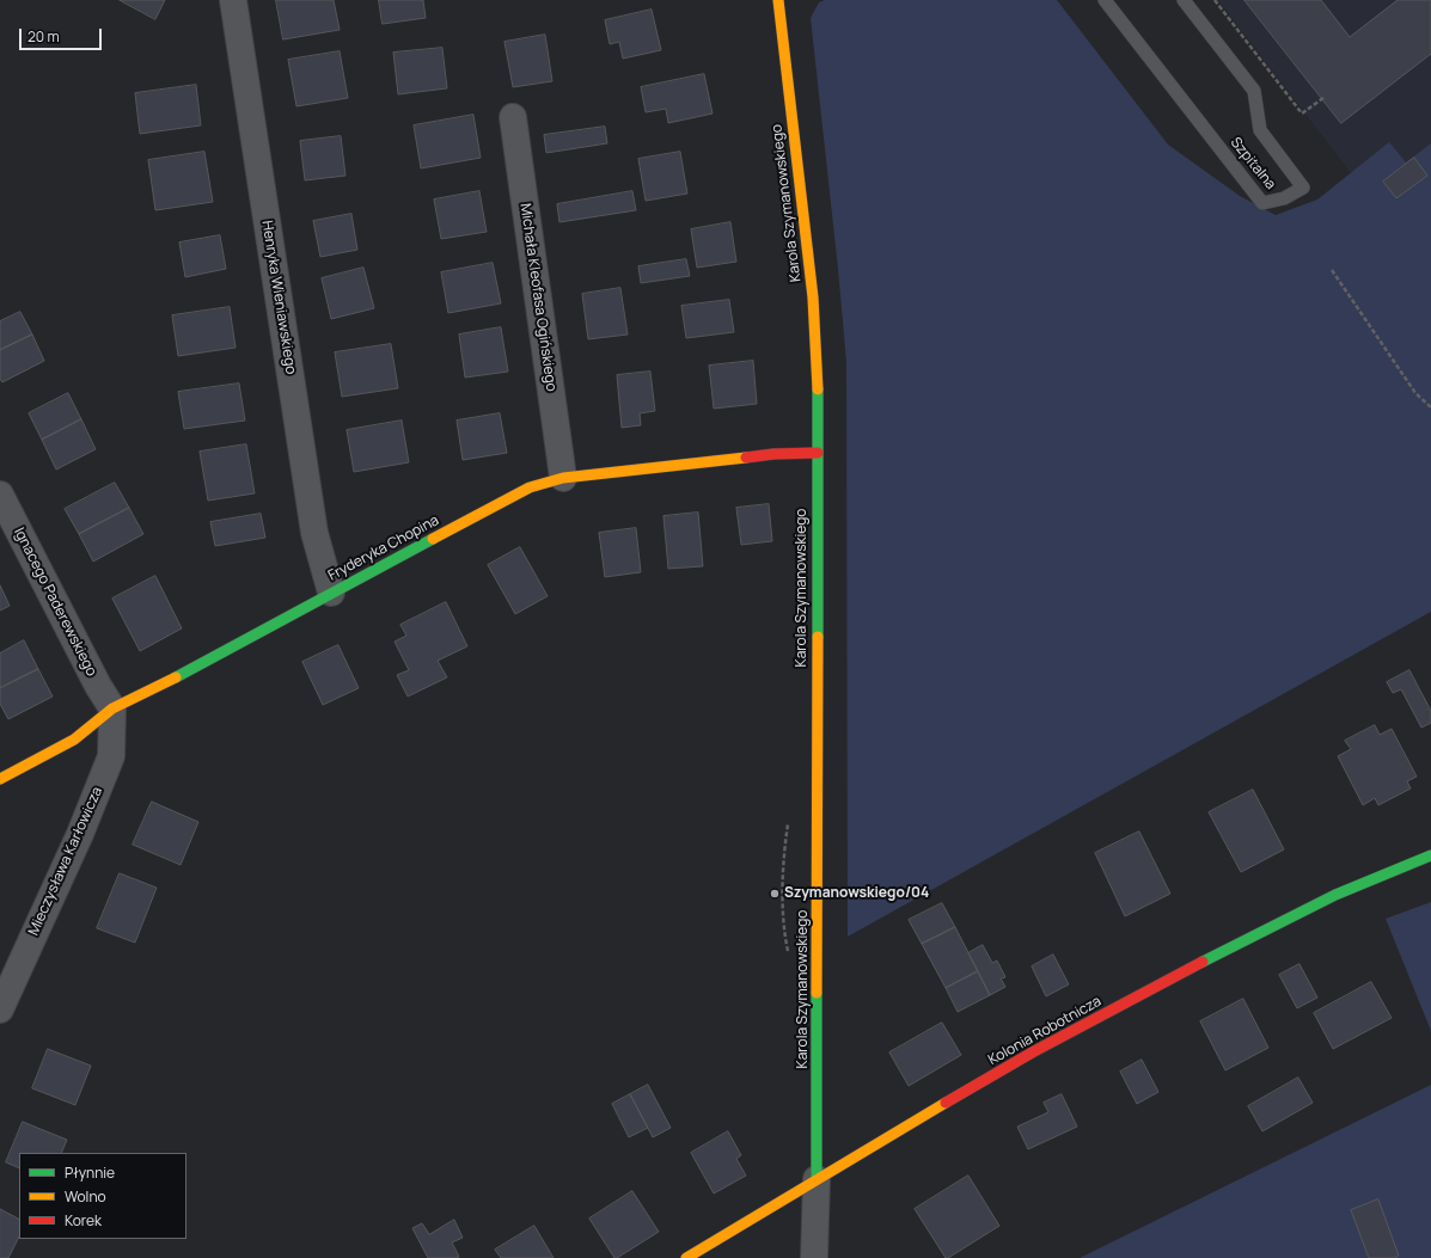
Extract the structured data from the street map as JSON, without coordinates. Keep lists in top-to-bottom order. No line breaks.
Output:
{"streets":{"street":["Karola Szymanowskiego","Henryka Wieniawskiego","Michała Kleofasa Ogińskiego","Fryderyka Chopina","Ignacego Paderewskiego","Mieczysława Karłowicza","Kolonia Robotnicza"],"lane":["Szpitalna"]},"crossings":[["Karola Szymanowskiego","Fryderyka Chopina"],["Karola Szymanowskiego","Kolonia Robotnicza"],["Henryka Wieniawskiego","Fryderyka Chopina"],["Michała Kleofasa Ogińskiego","Fryderyka Chopina"],["Fryderyka Chopina","Ignacego Paderewskiego"],["Fryderyka Chopina","Mieczysława Karłowicza"],["Ignacego Paderewskiego","Mieczysława Karłowicza"]],"places":["Szymanowskiego/04"],"legend":["Płynnie","Wolno","Korek"],"scale_bar":"20 m"}
